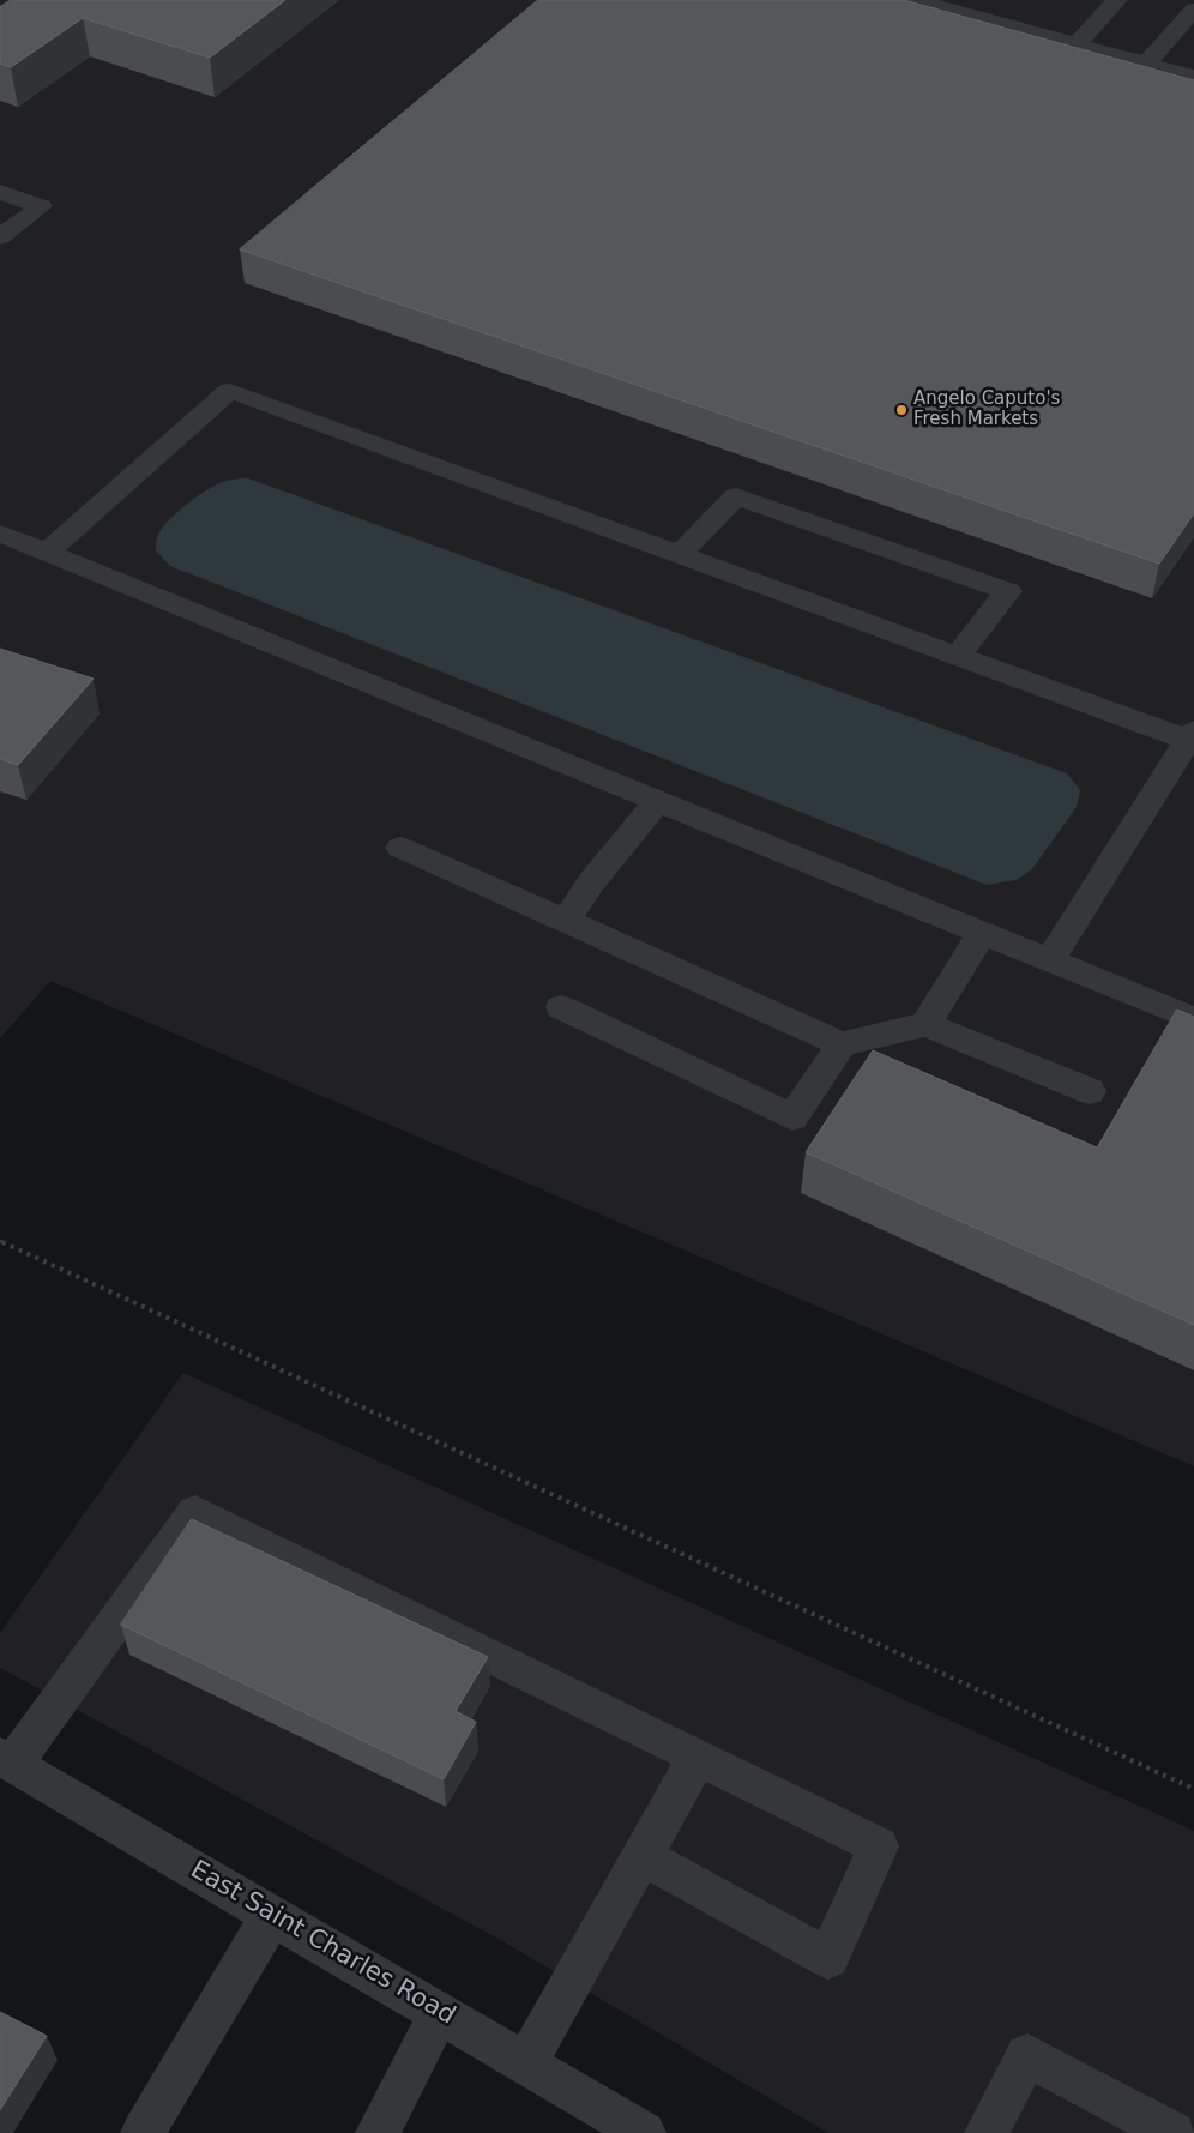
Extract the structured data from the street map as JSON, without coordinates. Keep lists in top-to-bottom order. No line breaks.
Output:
{"streets":{"street":["East Saint Charles Road"]},"places":["Angelo Caputo's Fresh Markets"]}
